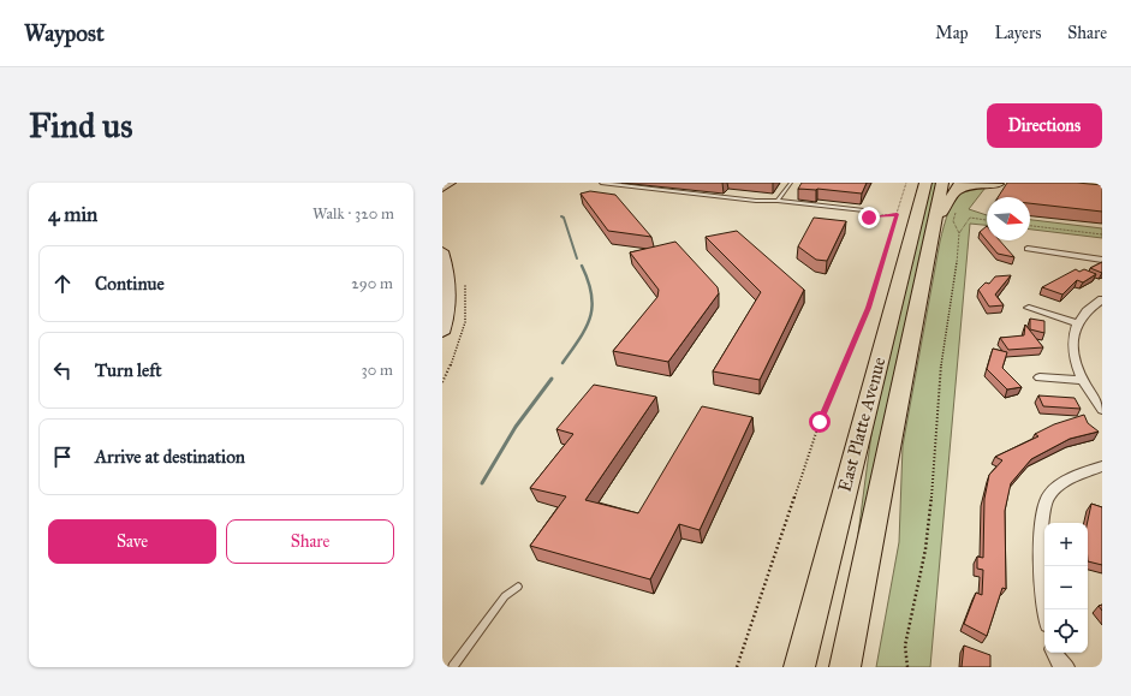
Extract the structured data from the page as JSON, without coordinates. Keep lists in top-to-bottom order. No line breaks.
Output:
{"streets":{"highway":["East Platte Avenue"]},"north":"right","page":{"header":"Waypost","nav":["Map","Layers","Share"],"buttons":["Directions",["Save","Share"]],"title":"Find us","heading":["4 min","Walk · 320 m"],"list":[["Continue","290 m"],["Turn left","30 m"],"Arrive at destination"],"map_buttons":["+","−"]}}
